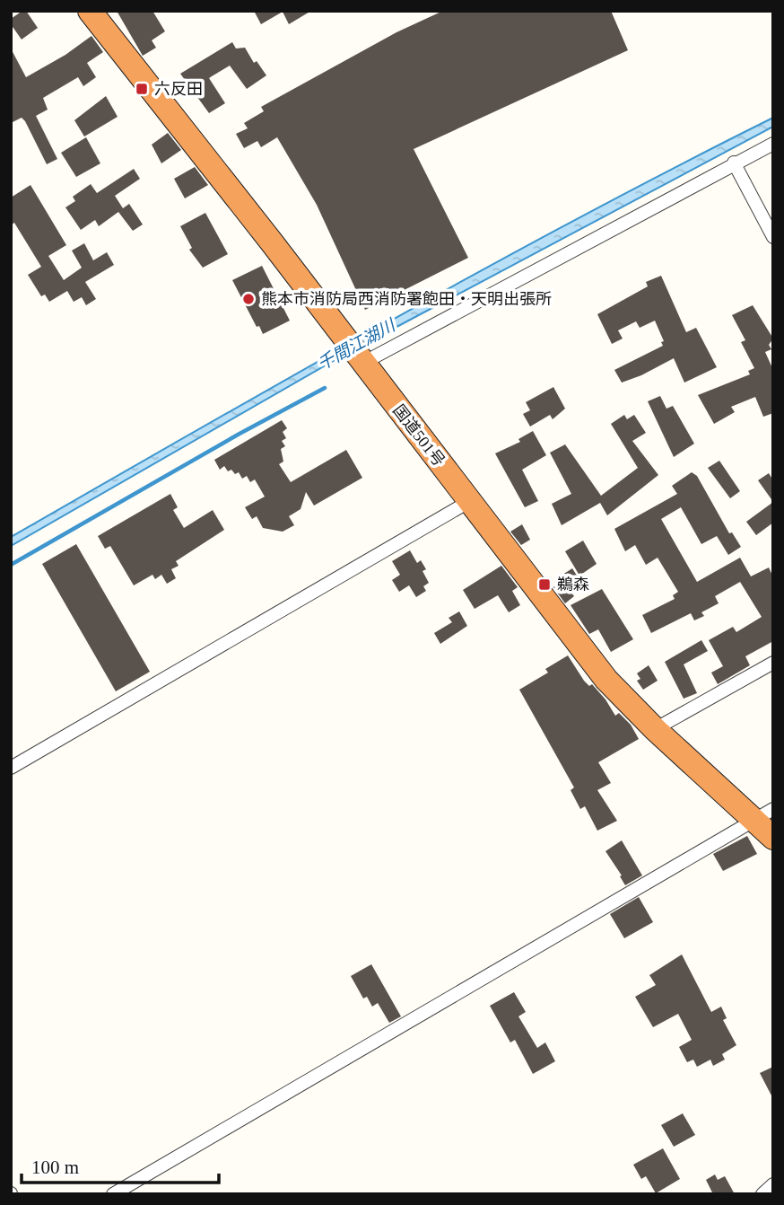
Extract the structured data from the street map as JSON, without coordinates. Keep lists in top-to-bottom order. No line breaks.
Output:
{"streets":{"highway":["国道501号"]},"water":["千間江湖川"],"places":{"transit":["六反田","鵜森"],"other":["熊本市消防局西消防署飽田・天明出張所"]},"scale_bar":"100 m"}
